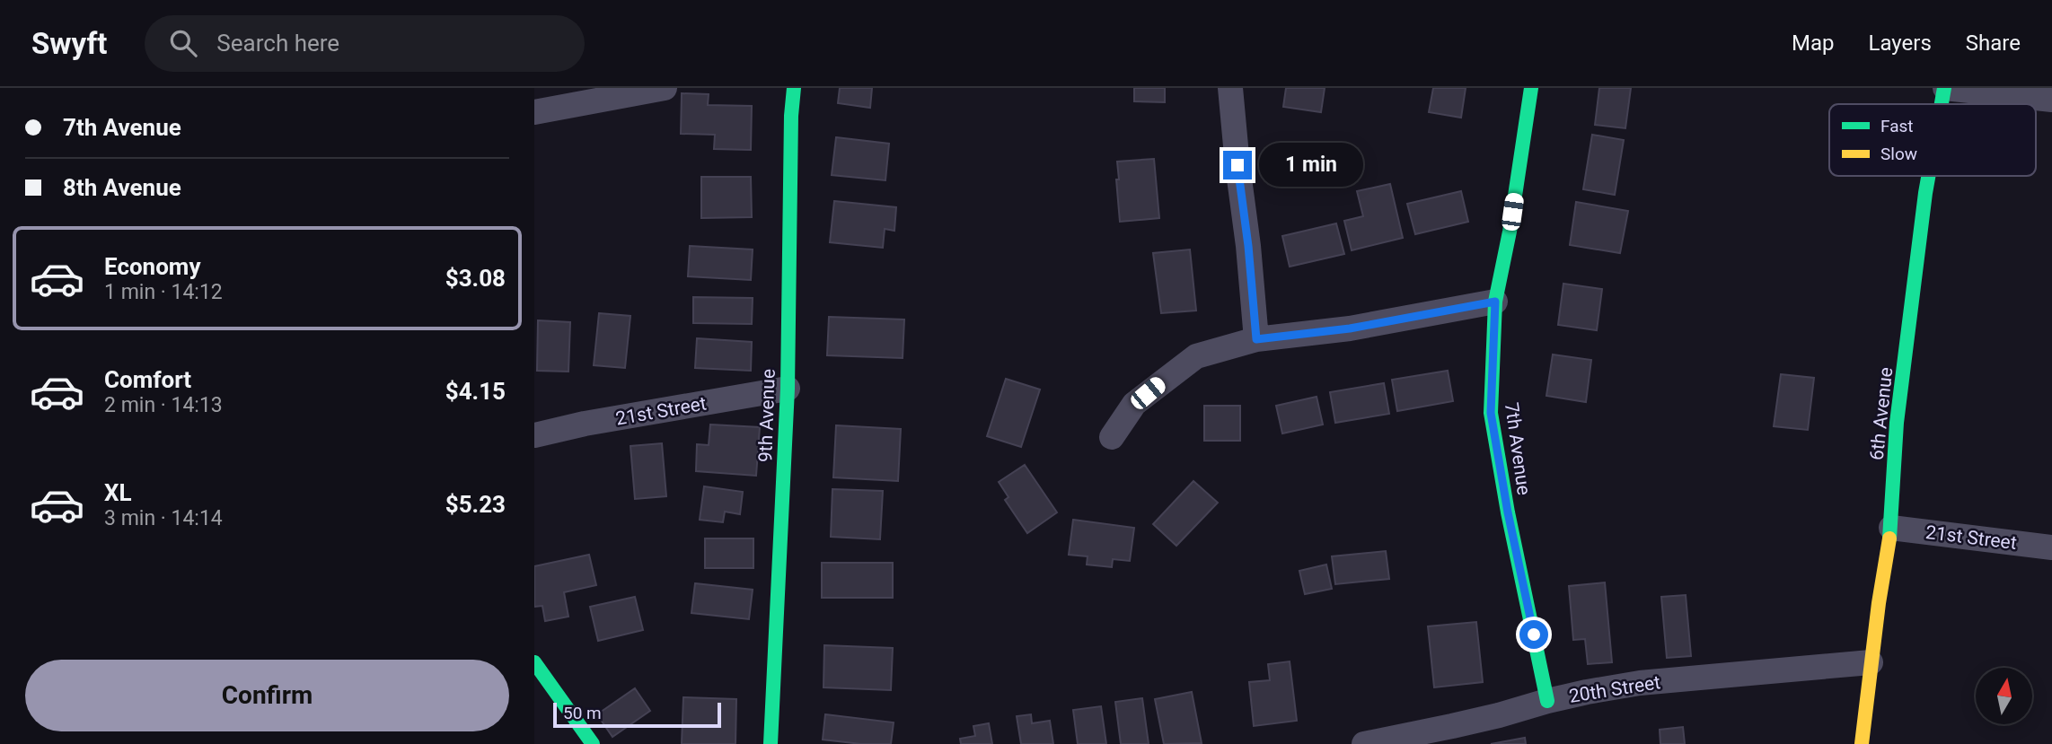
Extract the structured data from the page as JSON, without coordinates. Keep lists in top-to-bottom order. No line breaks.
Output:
{"streets":{"street":["21st Street","6th Avenue","9th Avenue","7th Avenue","20th Street"]},"crossings":[["21st Street","6th Avenue"],["21st Street","9th Avenue"],["6th Avenue","20th Street"],["7th Avenue","20th Street"]],"legend":["Fast","Slow"],"scale_bar":"50 m","north":"top","page":{"header":"Swyft","search":"Search here","nav":["Map","Layers","Share"],"banner":["7th Avenue","8th Avenue"],"bubble":"1 min","list":[{"name":"Economy","note":"1 min · 14:12","value":"$3.08"},{"name":"Comfort","note":"2 min · 14:13","value":"$4.15"},{"name":"XL","note":"3 min · 14:14","value":"$5.23"}],"buttons":"Confirm","scale":"50 m"}}
